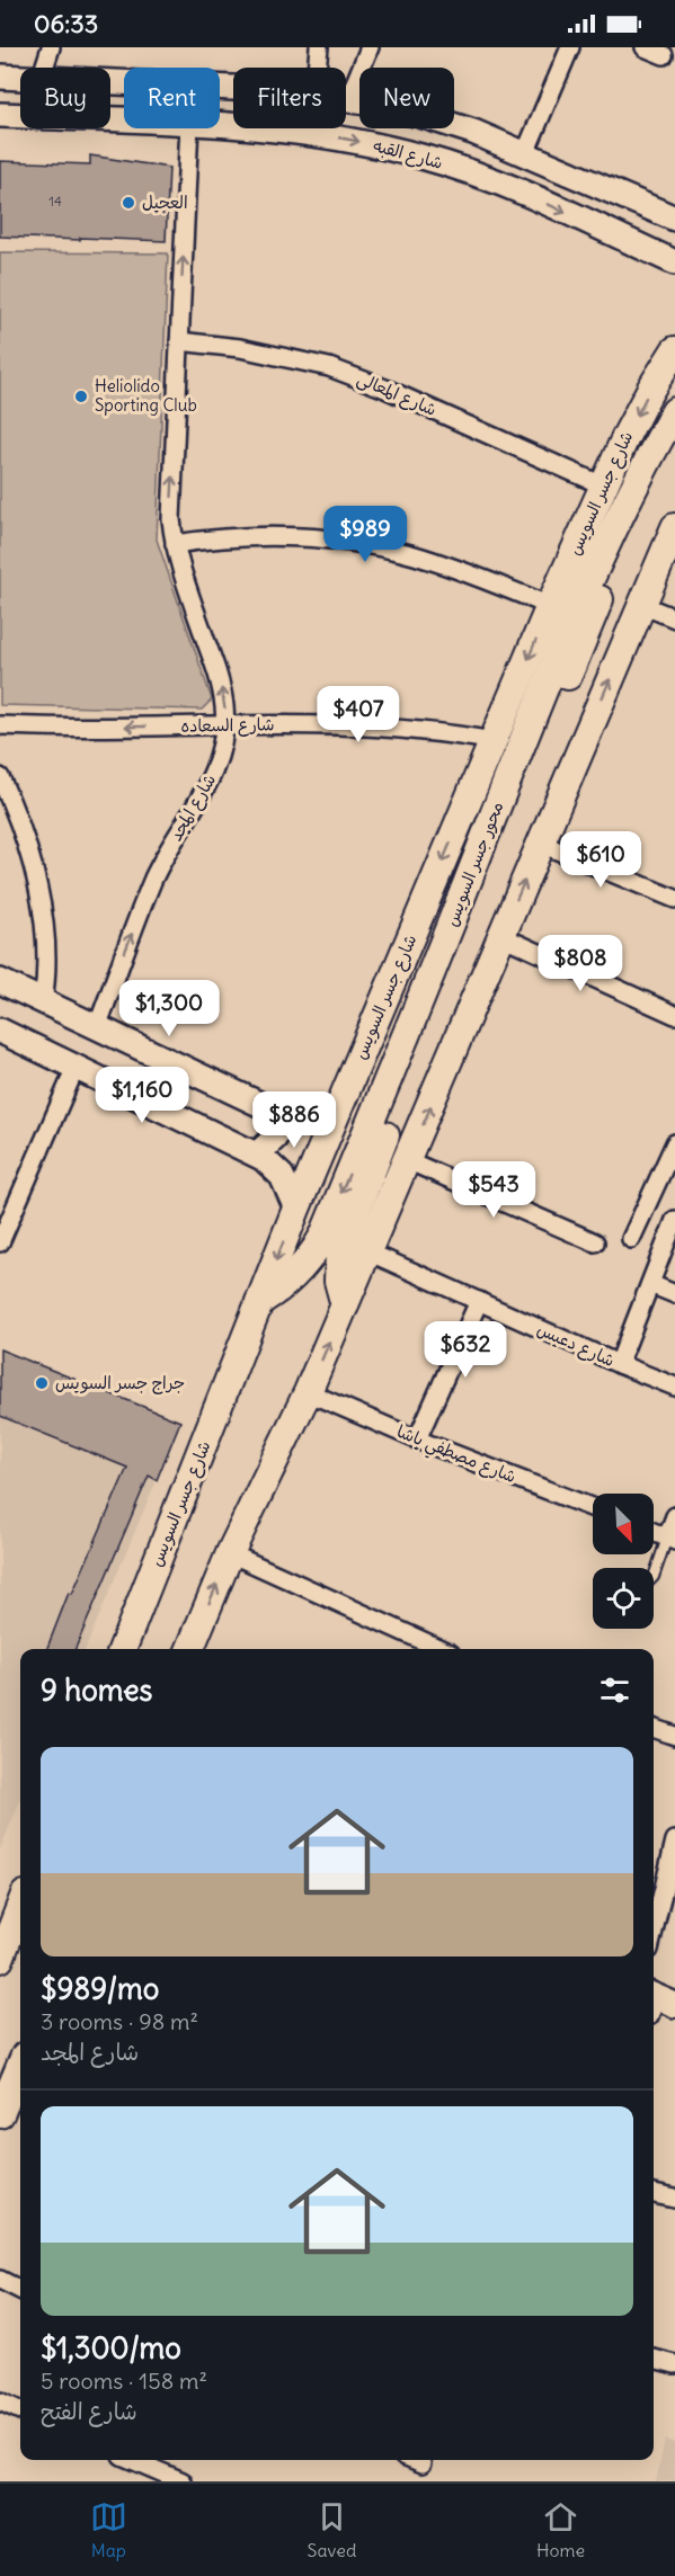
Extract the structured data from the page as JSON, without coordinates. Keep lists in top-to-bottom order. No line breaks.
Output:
{"streets":{"main road":["شارع القبه","شارع جسر السويس","محور جسر السويس"],"street":["شارع المعالى","شارع السعاده","شارع المجد","شارع دعبس","شارع مصطفي باشا"]},"crossings":[["شارع المعالى","شارع جسر السويس"],["شارع المعالى","شارع المجد"],["شارع جسر السويس","شارع السعاده"],["شارع جسر السويس","محور جسر السويس"],["شارع السعاده","شارع المجد"]],"one_way":["شارع السعاده","شارع المجد"],"places":["العجيل","Heliolido Sporting Club","جراج جسر السويس"],"house_numbers":["14"],"north":"bottom right","page":{"status":"06:33","chip":["Buy","Rent","Filters","New"],"price":["$989","$407","$610","$808","$1,300","$1,160","$886","$543","$632"],"heading":"9 homes","list":[{"name":"$989/mo","note":"3 rooms · 98 m² · شارع المجد"},{"name":"$1,300/mo","note":"5 rooms · 158 m² · شارع الفتح"}],"tabs":["Map","Saved","Home"]}}
